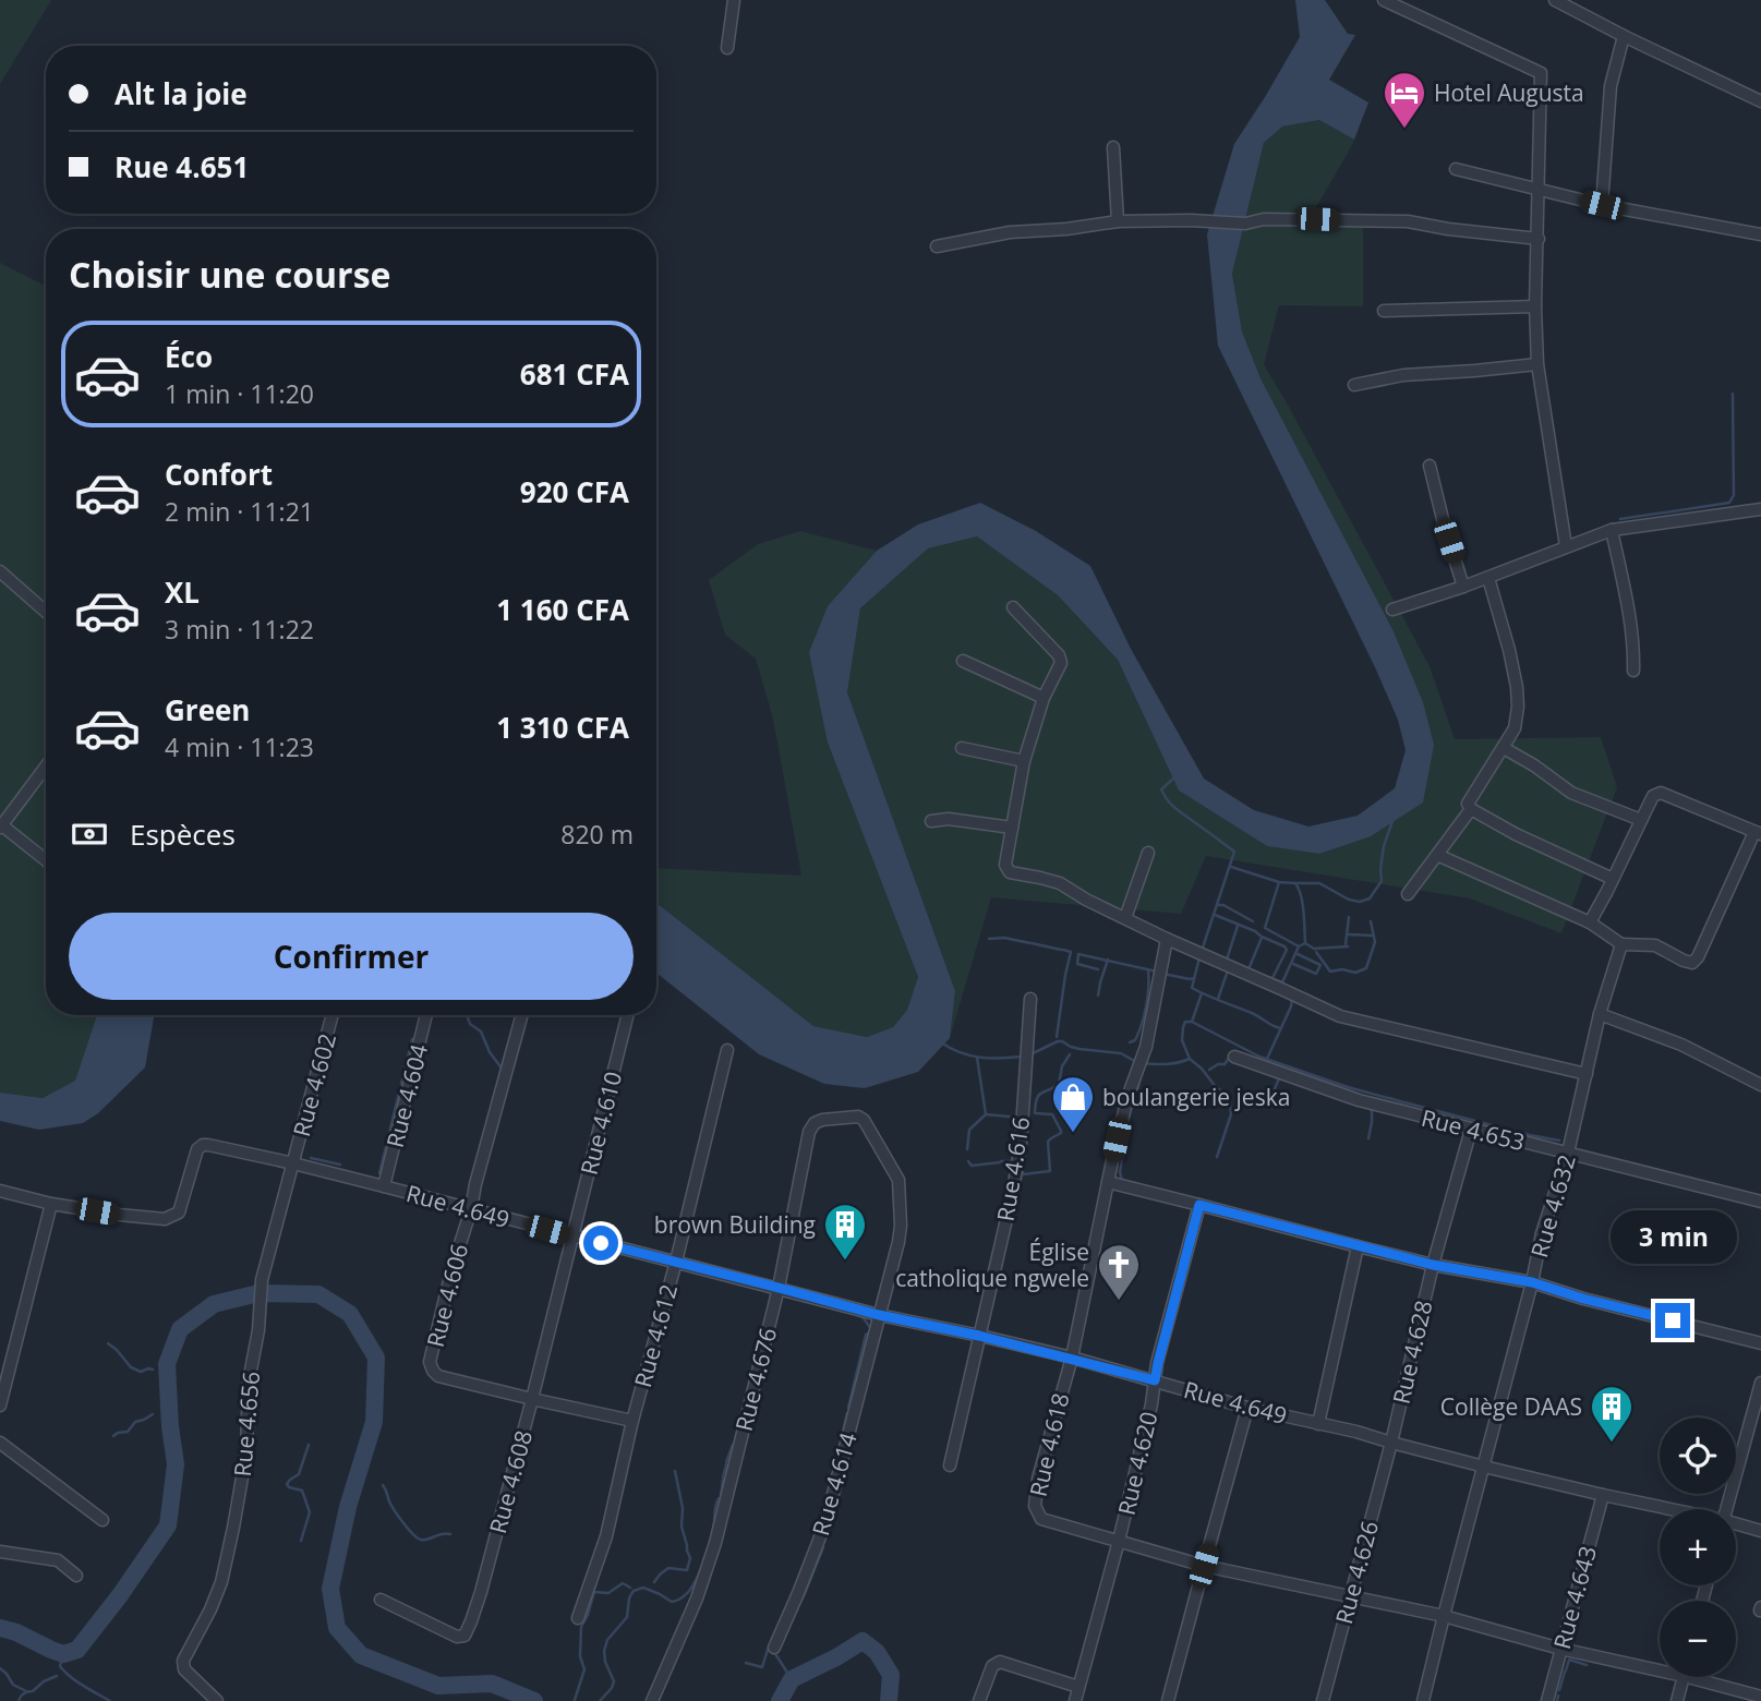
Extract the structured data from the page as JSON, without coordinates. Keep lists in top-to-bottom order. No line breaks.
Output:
{"streets":{"street":["Rue 4.602","Rue 4.604","Rue 4.610","Rue 4.653","Rue 4.616","Rue 4.649","Rue 4.632","Rue 4.606","Rue 4.612","Rue 4.628","Rue 4.676","Rue 4.656","Rue 4.618","Rue 4.620","Rue 4.608","Rue 4.614","Rue 4.626","Rue 4.643"]},"crossings":[["Rue 4.602","Rue 4.649"],["Rue 4.602","Rue 4.656"],["Rue 4.604","Rue 4.649"],["Rue 4.610","Rue 4.649"],["Rue 4.610","Rue 4.608"],["Rue 4.653","Rue 4.632"],["Rue 4.653","Rue 4.628"],["Rue 4.616","Rue 4.649"],["Rue 4.649","Rue 4.632"],["Rue 4.649","Rue 4.606"],["Rue 4.649","Rue 4.612"],["Rue 4.649","Rue 4.628"],["Rue 4.649","Rue 4.676"],["Rue 4.649","Rue 4.656"],["Rue 4.649","Rue 4.618"],["Rue 4.649","Rue 4.620"],["Rue 4.649","Rue 4.608"],["Rue 4.649","Rue 4.614"],["Rue 4.649","Rue 4.626"],["Rue 4.649","Rue 4.643"],["Rue 4.632","Rue 4.618"],["Rue 4.606","Rue 4.612"],["Rue 4.606","Rue 4.608"],["Rue 4.628","Rue 4.626"],["Rue 4.676","Rue 4.614"],["Rue 4.618","Rue 4.620"],["Rue 4.618","Rue 4.626"],["Rue 4.618","Rue 4.643"]],"places":{"hotel":["Hotel Augusta"],"shop":["boulangerie jeska"],"building":["brown Building","Collège DAAS"],"church":["Église catholique ngwele"]},"page":{"banner":["Alt la joie","Rue 4.651"],"heading":"Choisir une course","list":[{"name":"Éco","note":"1 min · 11:20","value":"681 CFA"},{"name":"Confort","note":"2 min · 11:21","value":"920 CFA"},{"name":"XL","note":"3 min · 11:22","value":"1 160 CFA"},{"name":"Green","note":"4 min · 11:23","value":"1 310 CFA"}],"pay":["Espèces","820 m"],"buttons":"Confirmer","bubble":"3 min","map_buttons":["+","−"]}}
